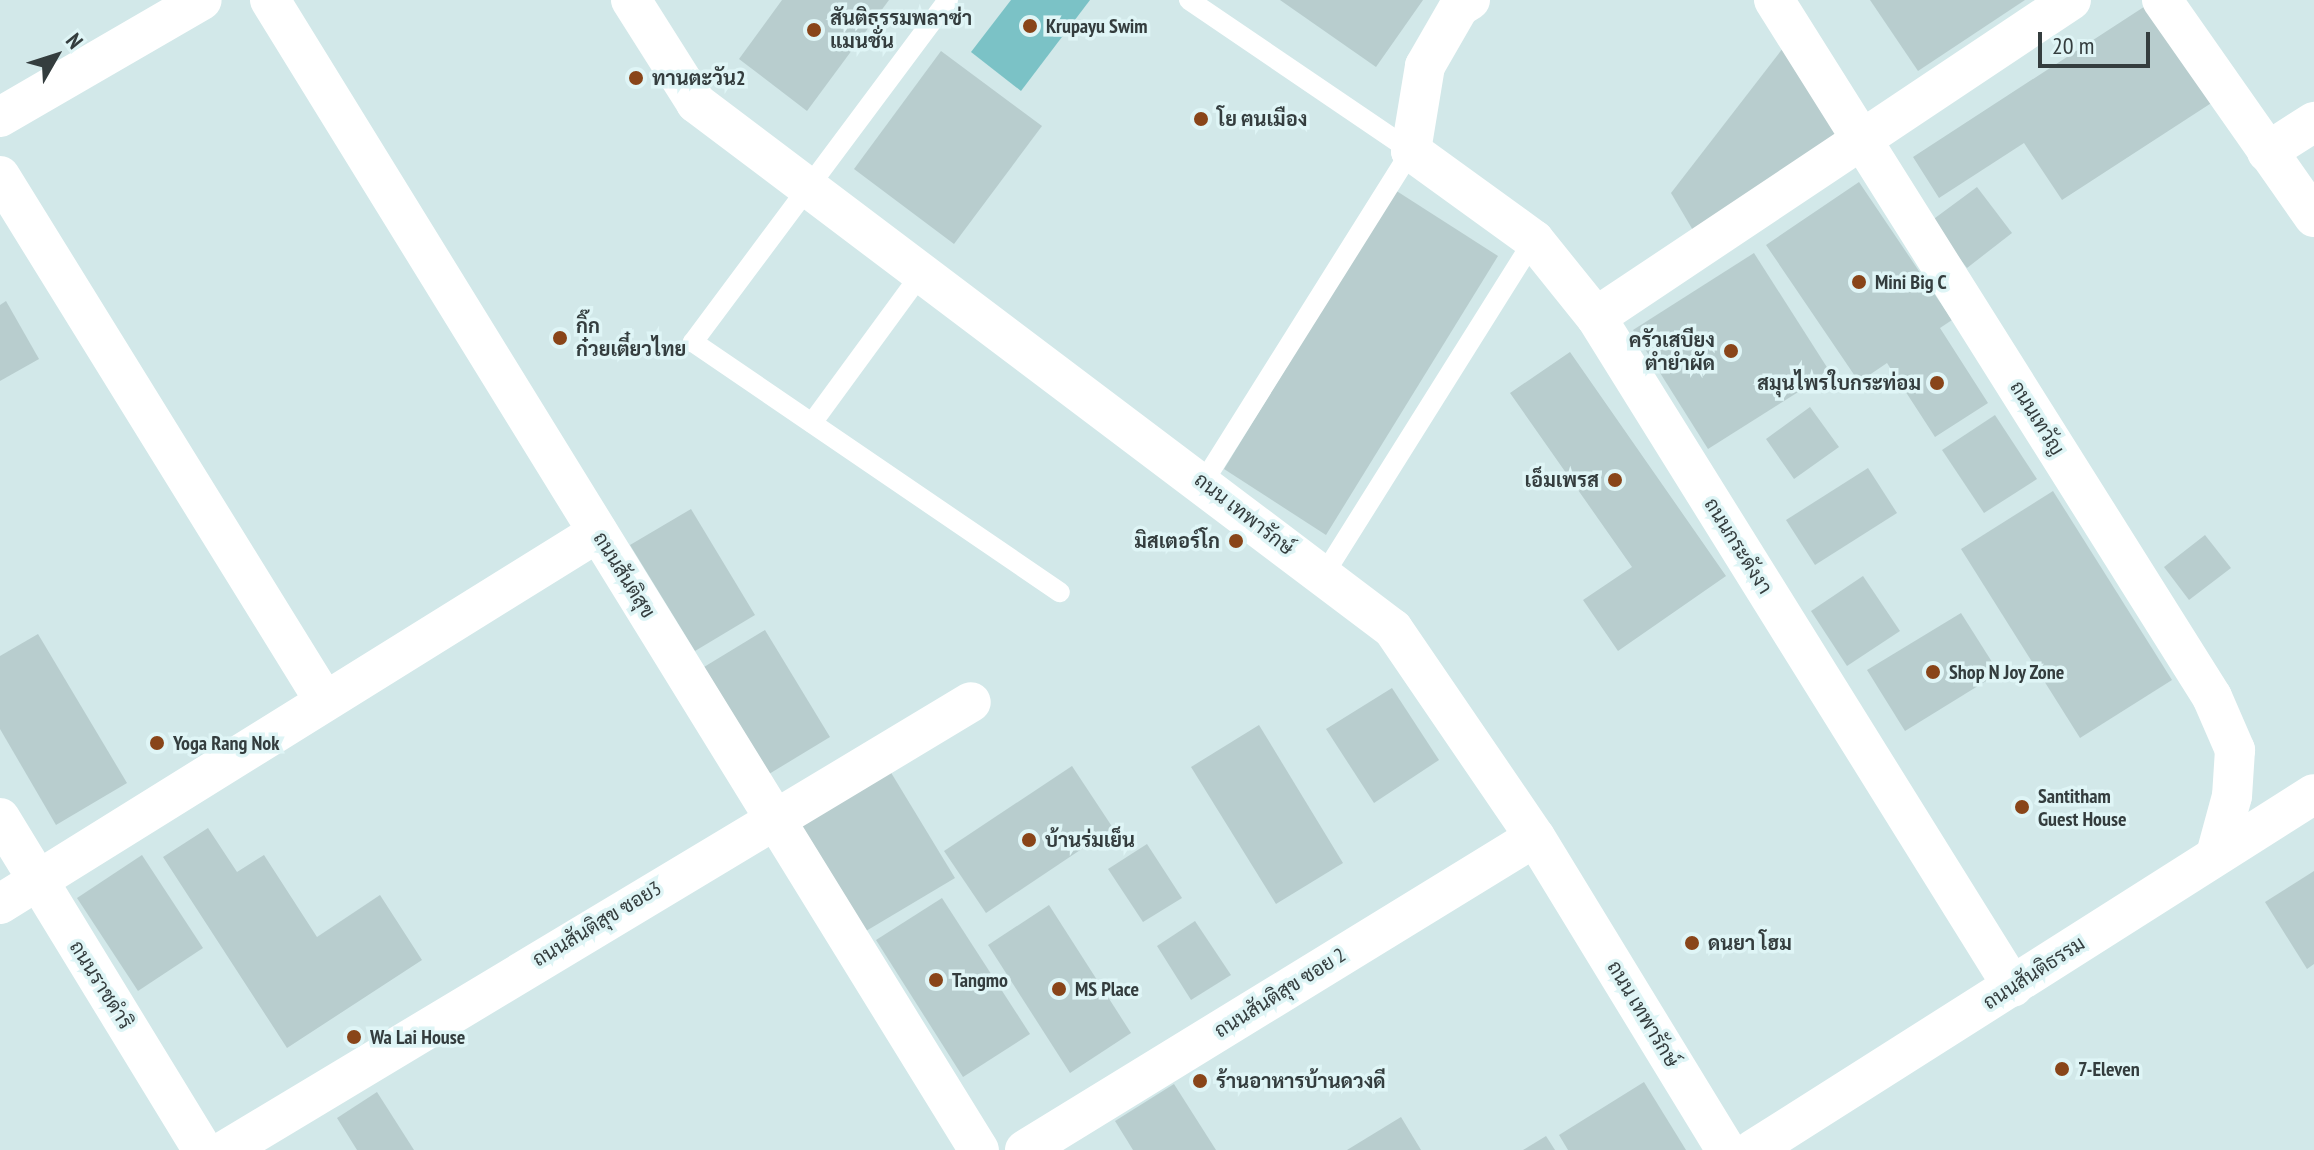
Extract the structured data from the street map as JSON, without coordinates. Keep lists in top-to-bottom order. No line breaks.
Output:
{"streets":{"street":["ถนนเทวัญ","ถนน เทพารักษ์","ถนนกระดังงา","ถนนสันติสุข","ถนนสันติสุข ซอย3","ถนนสันติธรรม","ถนนราชดำริ","ถนนสันติสุข ซอย 2"]},"crossings":[["ถนนเทวัญ","ถนนสันติธรรม"],["ถนน เทพารักษ์","ถนนสันติสุข ซอย 2"],["ถนนกระดังงา","ถนนสันติธรรม"],["ถนนสันติสุข","ถนนสันติสุข ซอย3"]],"places":["Krupayu Swim","สันติธรรมพลาซ่า แมนชั่น","ทานตะวัน2","โย ฅนเมือง","Mini Big C","กิ๊ก ก๋วยเตี๋ยวไทย","ครัวเสบียง ตำยำผัด","สมุนไพรใบกระท่อม","เอ็มเพรส","มิสเตอร์โก","Shop N Joy Zone","Yoga Rang Nok","Santitham Guest House","บ้านร่มเย็น","ดนยา โฮม","Tangmo","MS Place","Wa Lai House","7-Eleven","ร้านอาหารบ้านดวงดี"],"scale_bar":"20 m","north":"top right"}
